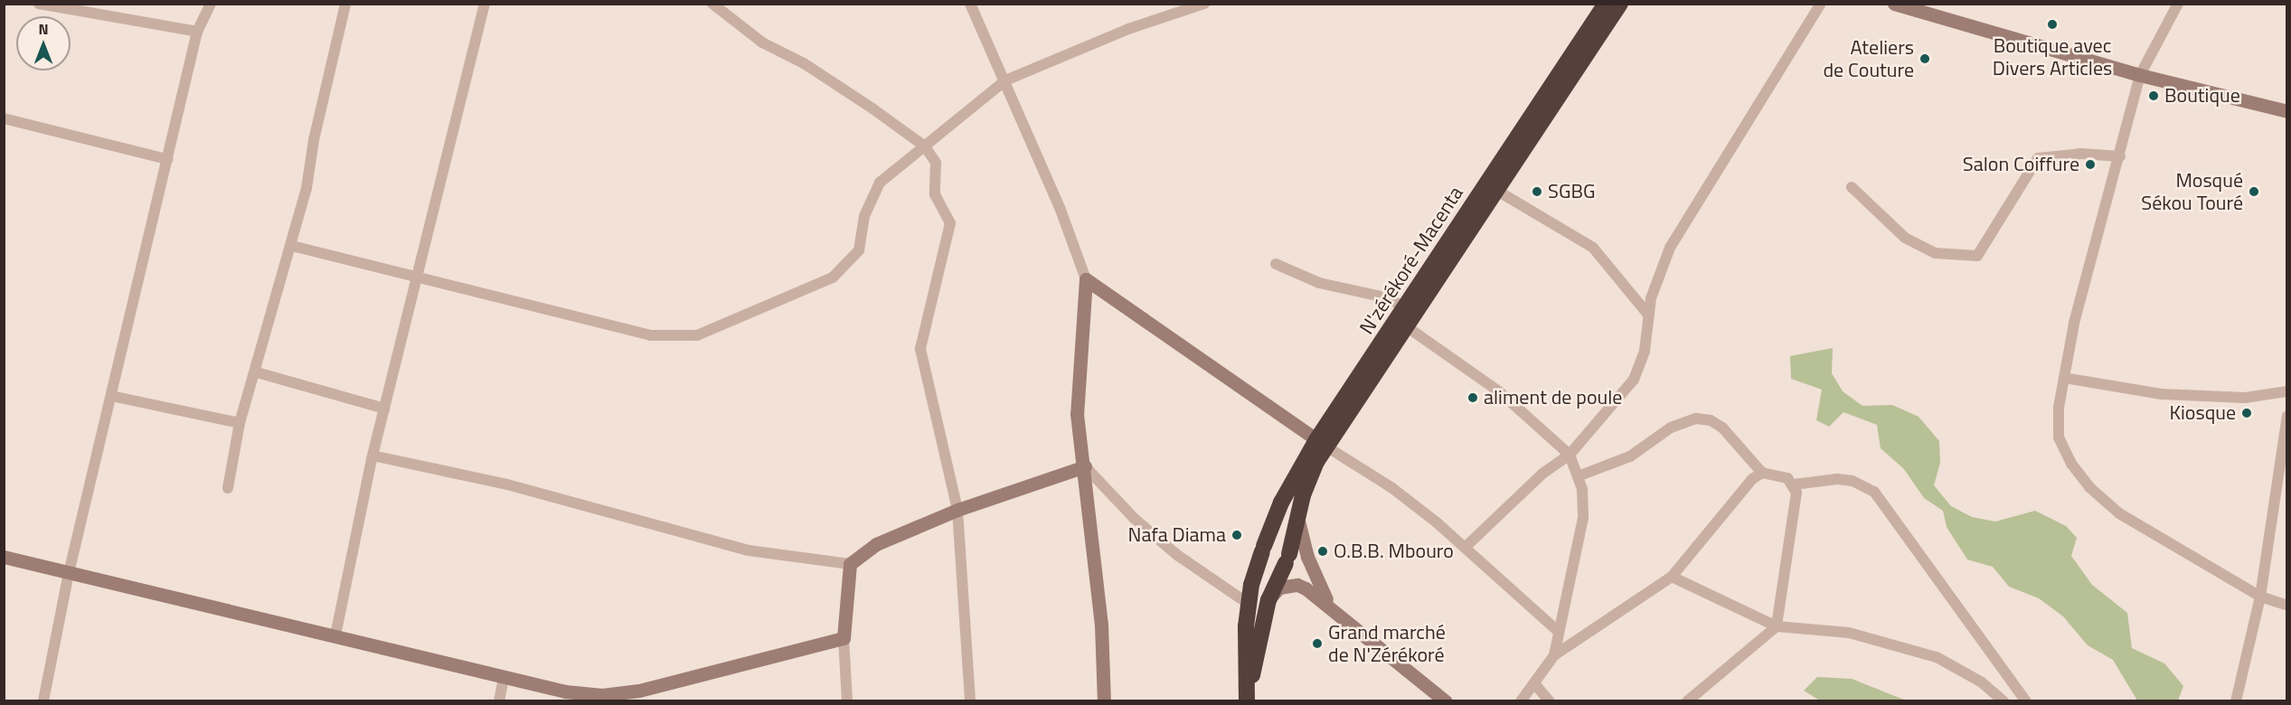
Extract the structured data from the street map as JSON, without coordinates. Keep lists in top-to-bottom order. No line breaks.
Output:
{"streets":{"highway":["N'zérékoré-Macenta"]},"places":["Boutique avec Divers Articles","Ateliers de Couture","Boutique","Salon Coiffure","SGBG","Mosqué Sékou Touré","aliment de poule","Kiosque","Nafa Diama","O.B.B. Mbouro","Grand marché de N'Zérékoré"],"north":"top"}
